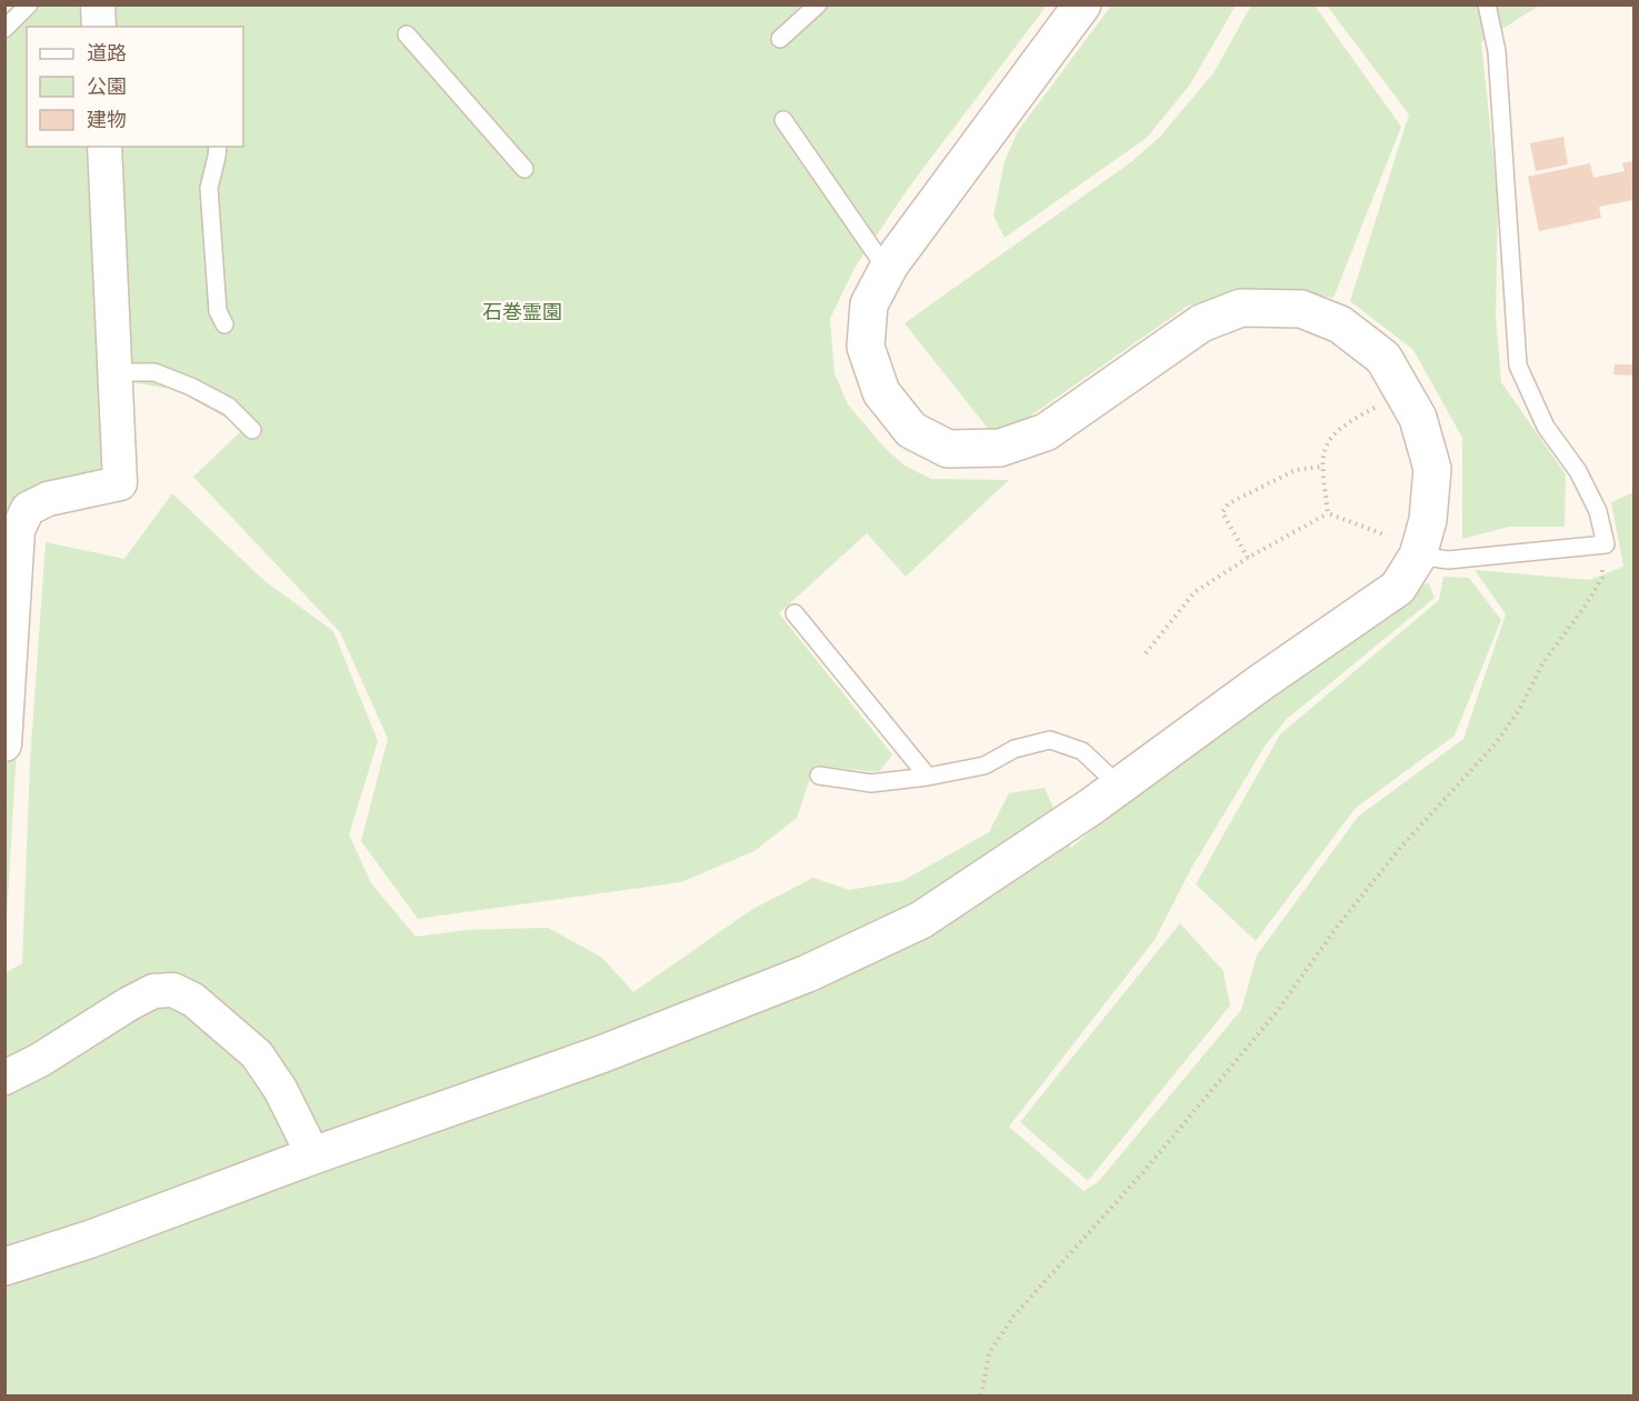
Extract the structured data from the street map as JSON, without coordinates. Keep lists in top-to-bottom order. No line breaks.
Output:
{"parks":["石巻霊園"],"legend":["道路","公園","建物"]}
